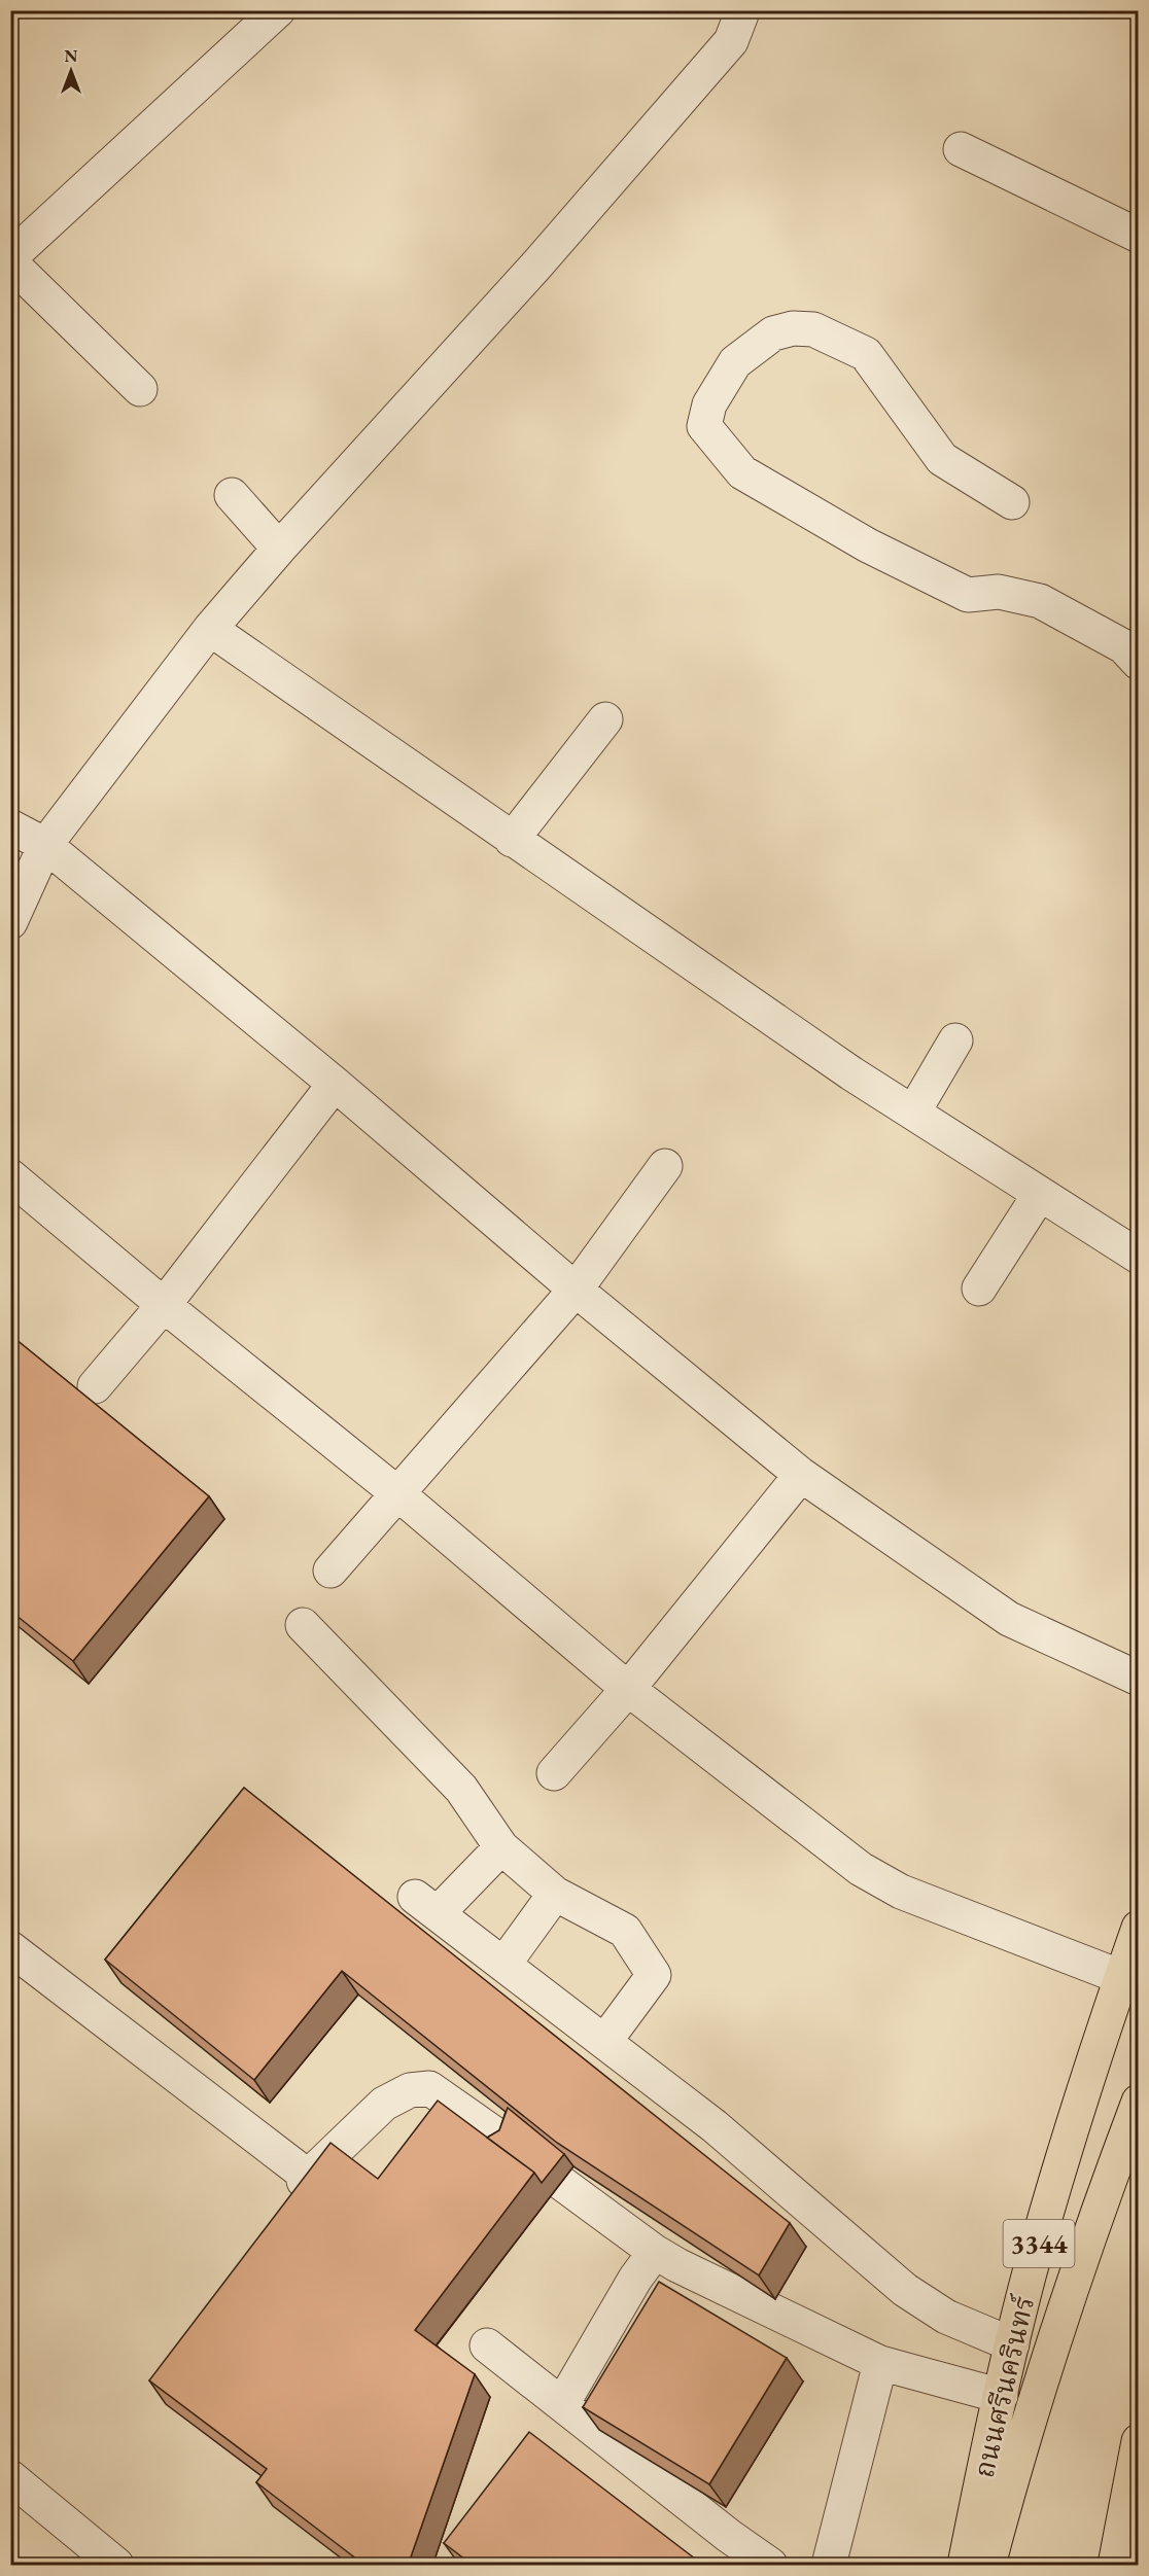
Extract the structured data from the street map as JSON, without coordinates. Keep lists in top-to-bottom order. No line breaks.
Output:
{"streets":{"main road":["3344","ถนนศรีนครินทร์"]},"north":"top"}
